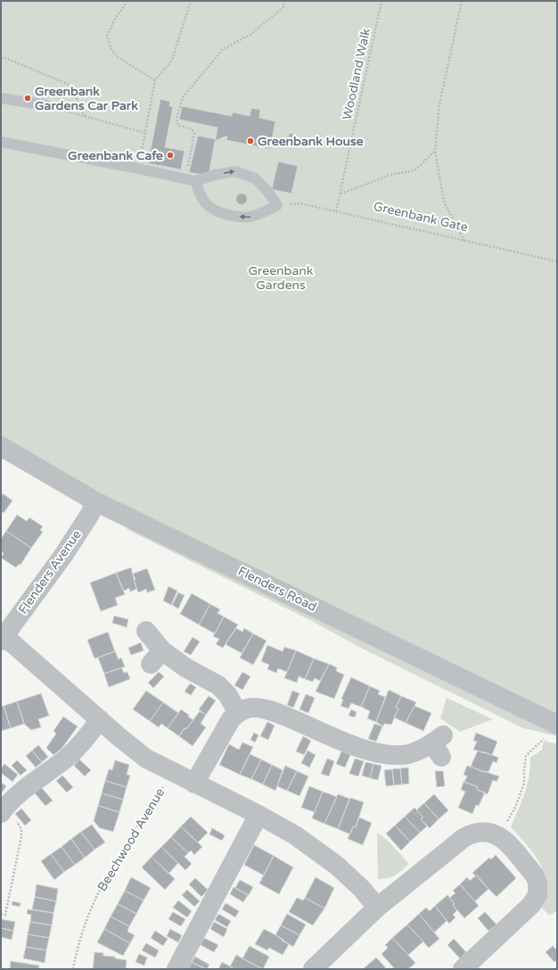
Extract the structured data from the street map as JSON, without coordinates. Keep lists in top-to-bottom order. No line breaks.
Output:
{"streets":{"street":["Flenders Avenue","Flenders Road"],"path":["Woodland Walk","Greenbank Gate","Beechwood Avenue"]},"crossings":[["Woodland Walk","Greenbank Gate"],["Flenders Avenue","Flenders Road"]],"parks":["Greenbank Gardens"],"places":["Greenbank Gardens Car Park","Greenbank House","Greenbank Cafe"]}
